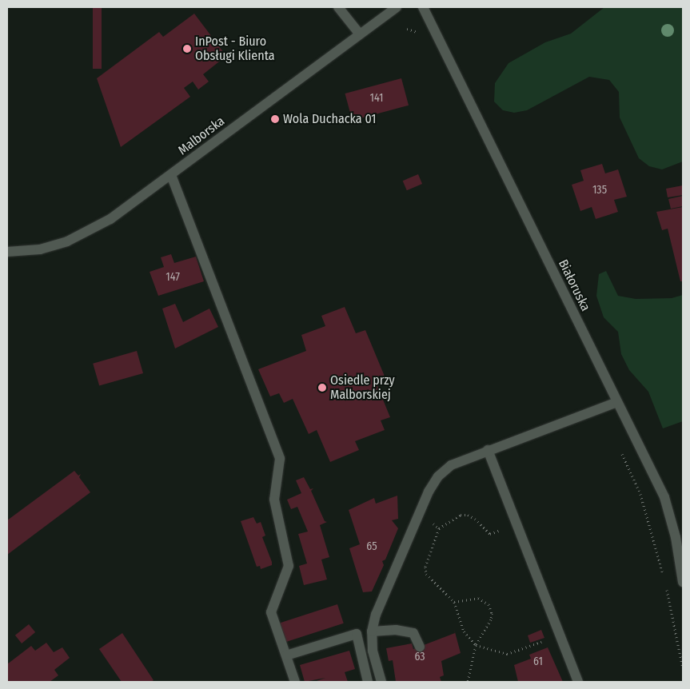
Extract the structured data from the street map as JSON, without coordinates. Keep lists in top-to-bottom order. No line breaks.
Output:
{"streets":{"street":["Malborska","Białoruska"]},"places":["InPost - Biuro Obsługi Klienta","Wola Duchacka 01","Osiedle przy Malborskiej"],"house_numbers":["141","135","147","65","63","61"]}
